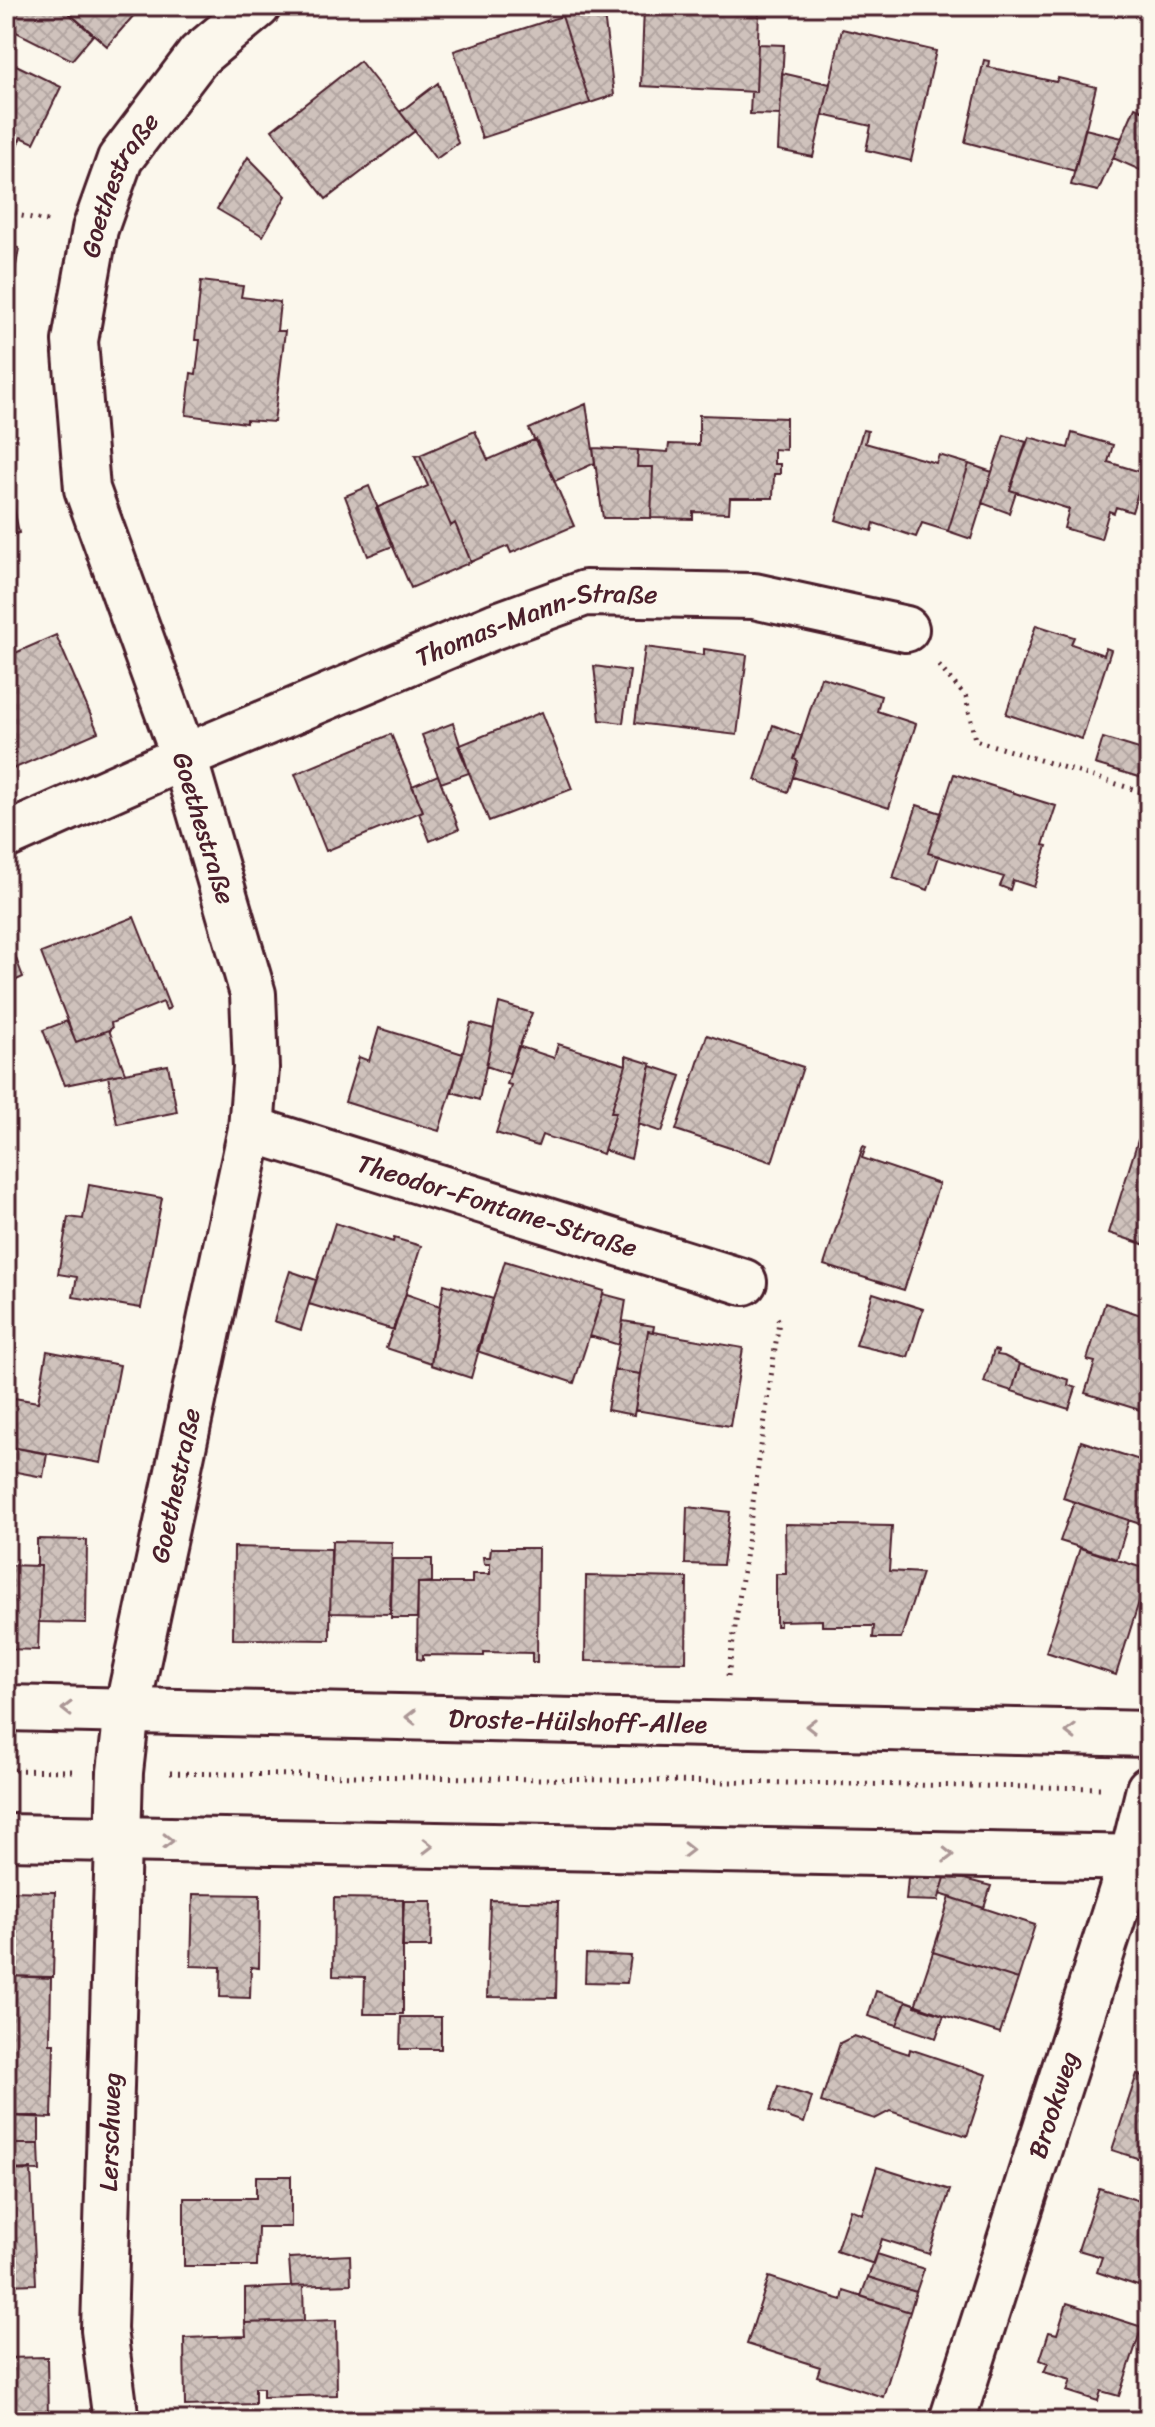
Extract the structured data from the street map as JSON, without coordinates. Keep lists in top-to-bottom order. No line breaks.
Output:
{"streets":{"street":["Goethestraße","Thomas-Mann-Straße","Theodor-Fontane-Straße","Droste-Hülshoff-Allee","Brookweg","Lerschweg"]},"crossings":[["Goethestraße","Thomas-Mann-Straße"],["Goethestraße","Theodor-Fontane-Straße"],["Goethestraße","Droste-Hülshoff-Allee"],["Goethestraße","Lerschweg"]]}
